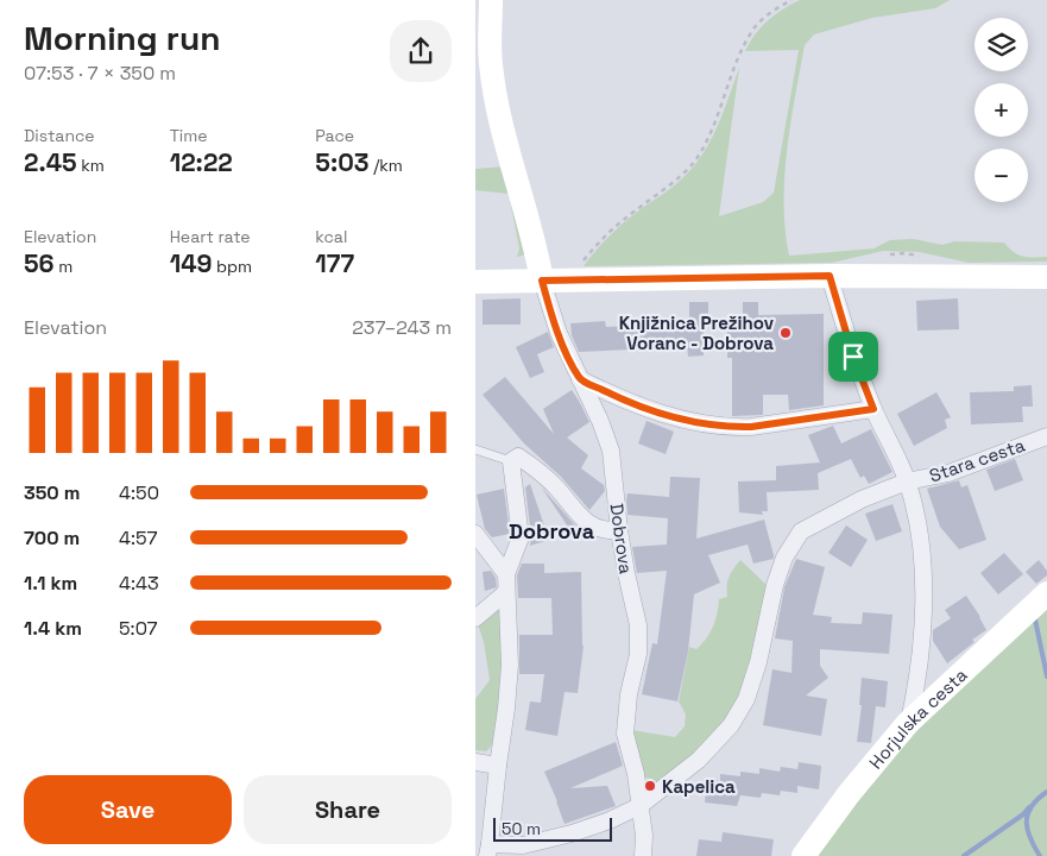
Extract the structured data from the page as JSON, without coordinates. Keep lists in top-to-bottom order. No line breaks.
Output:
{"streets":{"street":["Stara cesta","Dobrova","Horjulska cesta"]},"crossings":[["Stara cesta","Dobrova"]],"districts":["Dobrova"],"places":["Knjižnica Prežihov Voranc - Dobrova","Kapelica"],"scale_bar":"50 m","page":{"heading":["Morning run","07:53 · 7 × 350 m"],"map_buttons":["+","−"],"stats":[["Distance","2.45 km"],["Time","12:22"],["Pace","5:03 /km"],["Elevation","56 m"],["Heart rate","149 bpm"],["kcal","177"]],"chart":["Elevation","237–243 m"],"list":[{"name":"350 m","note":"4:50"},{"name":"700 m","note":"4:57"},{"name":"1.1 km","note":"4:43"},{"name":"1.4 km","note":"5:07"}],"buttons":["Save","Share"],"scale":"50 m"}}
